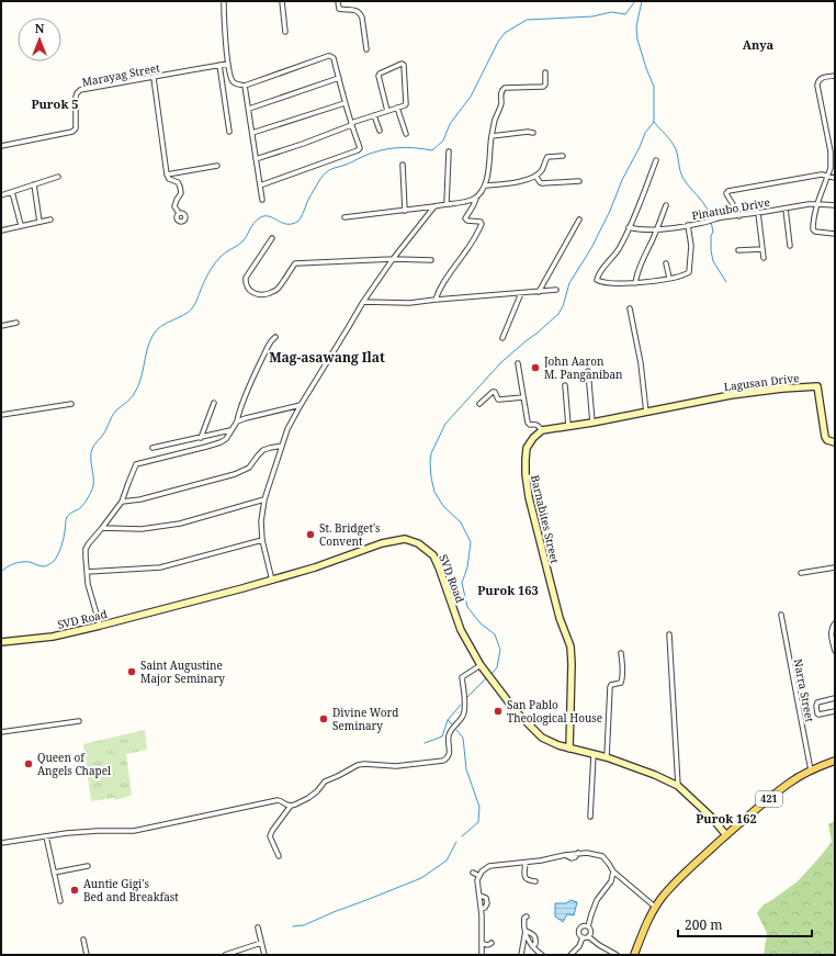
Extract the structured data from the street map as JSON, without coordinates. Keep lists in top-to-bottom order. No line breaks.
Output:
{"streets":{"main road":["Lagusan Drive","Barnabites Street","SVD Road","421"],"street":["Marayag Street","Pinatubo Drive","Narra Street"]},"crossings":[["Barnabites Street","SVD Road"],["SVD Road","421"],["Narra Street","421"]],"districts":["Anya","Purok 5","Mag-asawang Ilat","Purok 163","Purok 162"],"places":["John Aaron M. Panganiban","St. Bridget's Convent","Saint Augustine Major Seminary","San Pablo Theological House","Divine Word Seminary","Queen of Angels Chapel","Auntie Gigi's Bed and Breakfast"],"scale_bar":"200 m","north":"top"}
